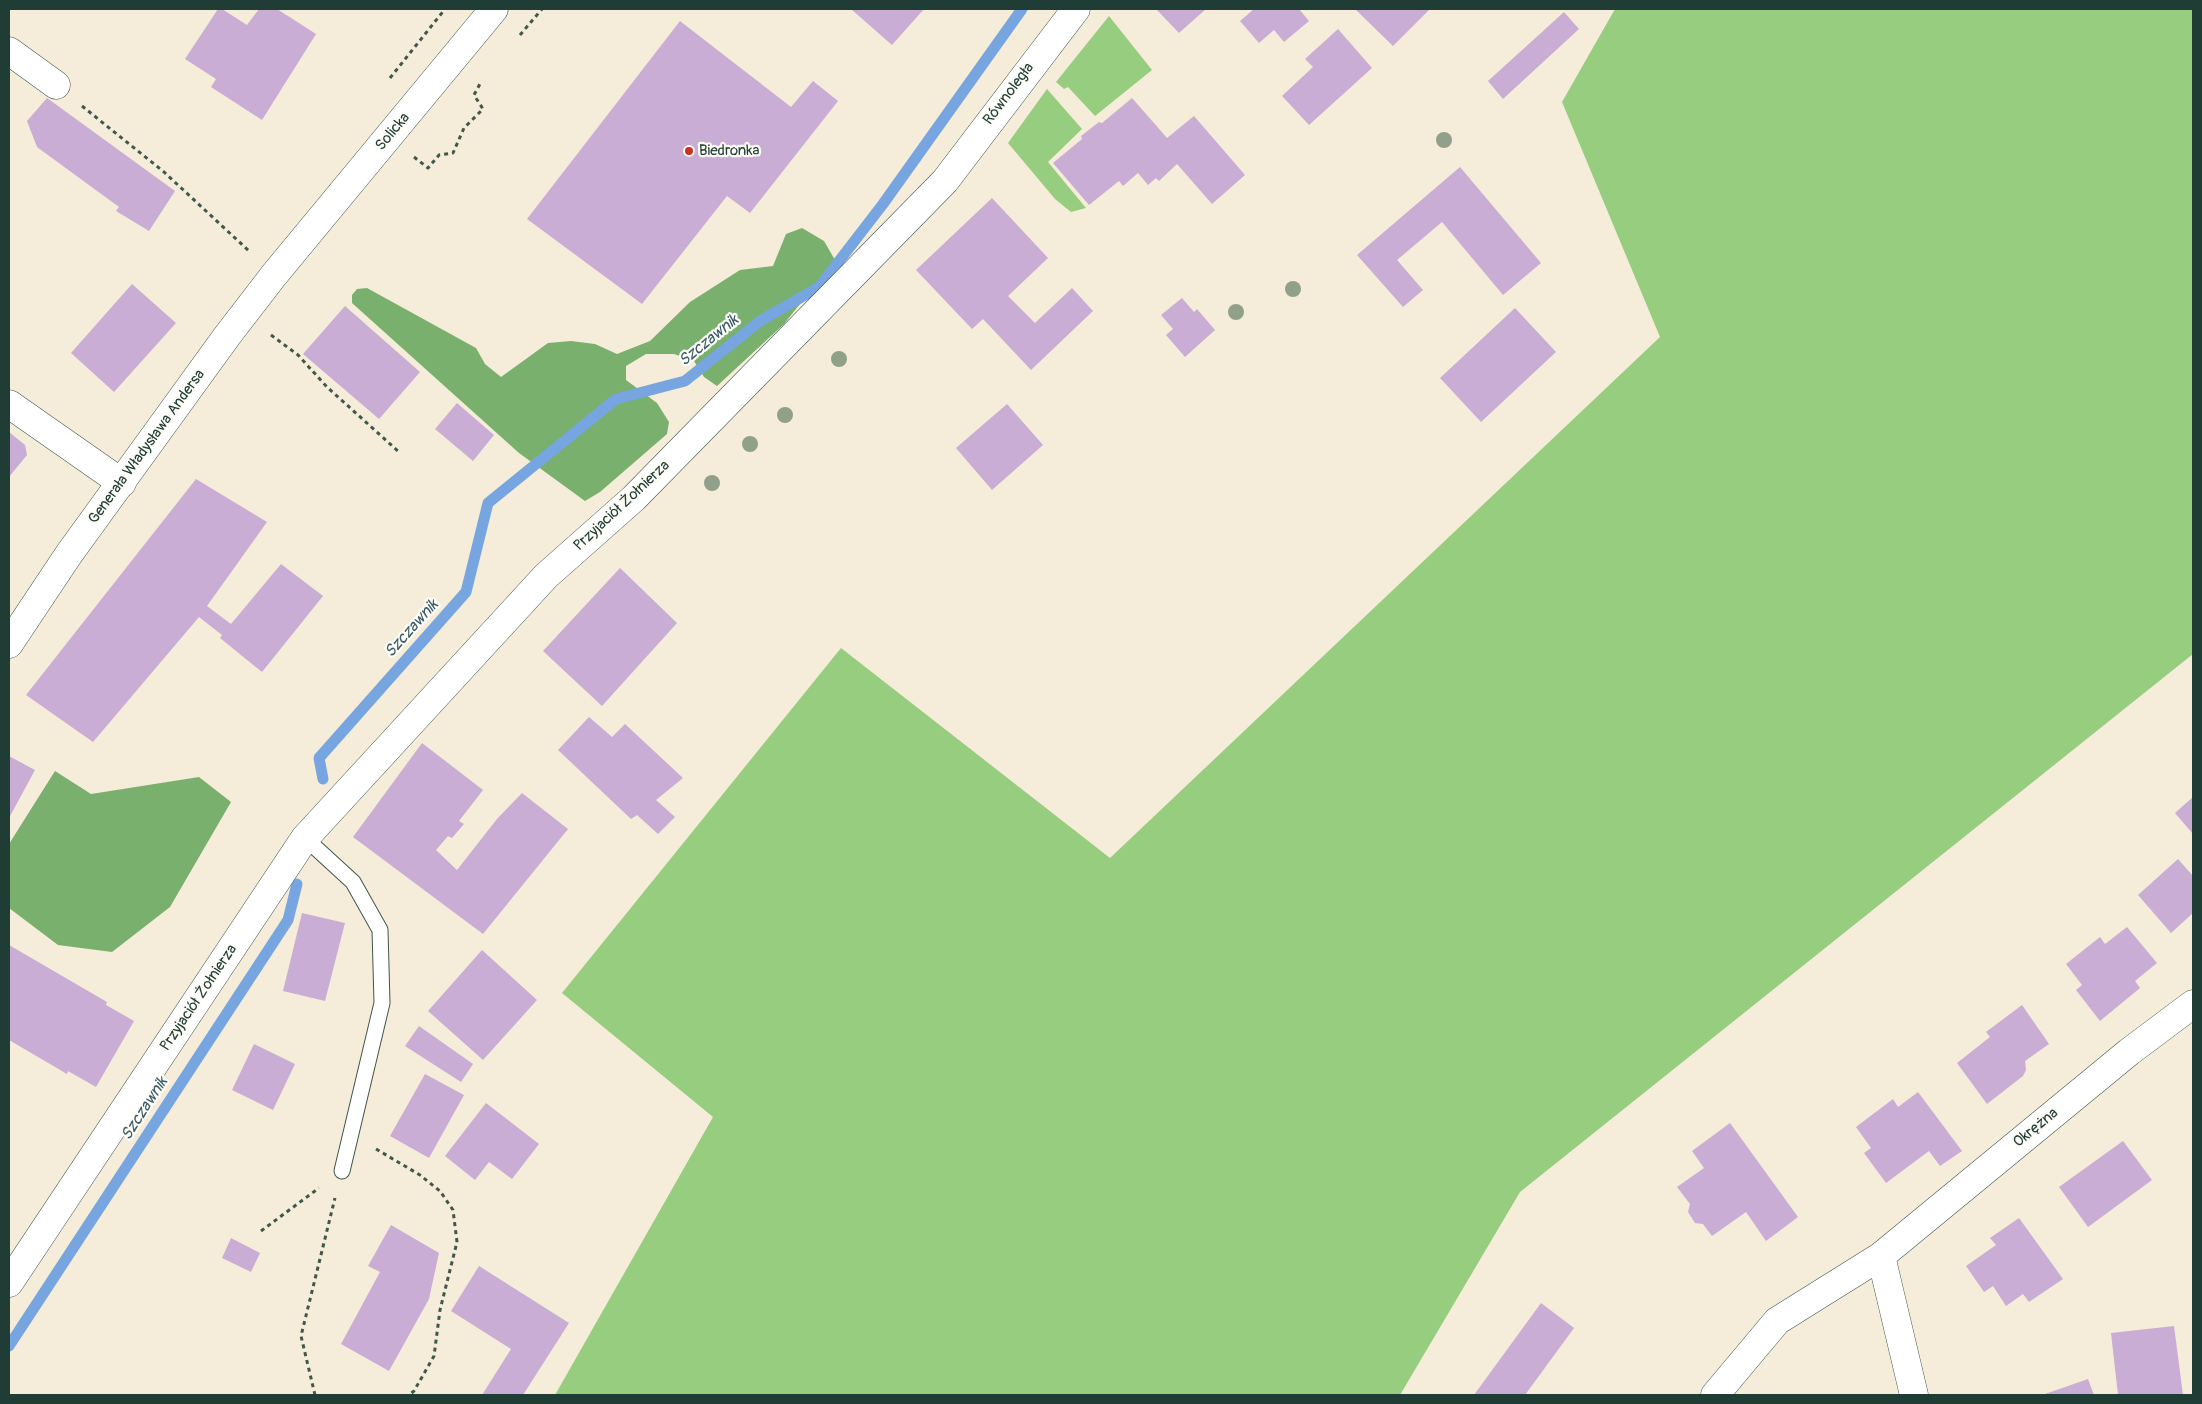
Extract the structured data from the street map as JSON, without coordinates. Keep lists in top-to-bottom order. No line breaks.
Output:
{"streets":{"street":["Równoległa","Solicka","Generała Władysława Andersa","Przyjaciół Żołnierza","Okrężna"]},"crossings":[["Równoległa","Przyjaciół Żołnierza"],["Solicka","Generała Władysława Andersa"]],"water":["Szczawnik"],"places":["Biedronka"]}
